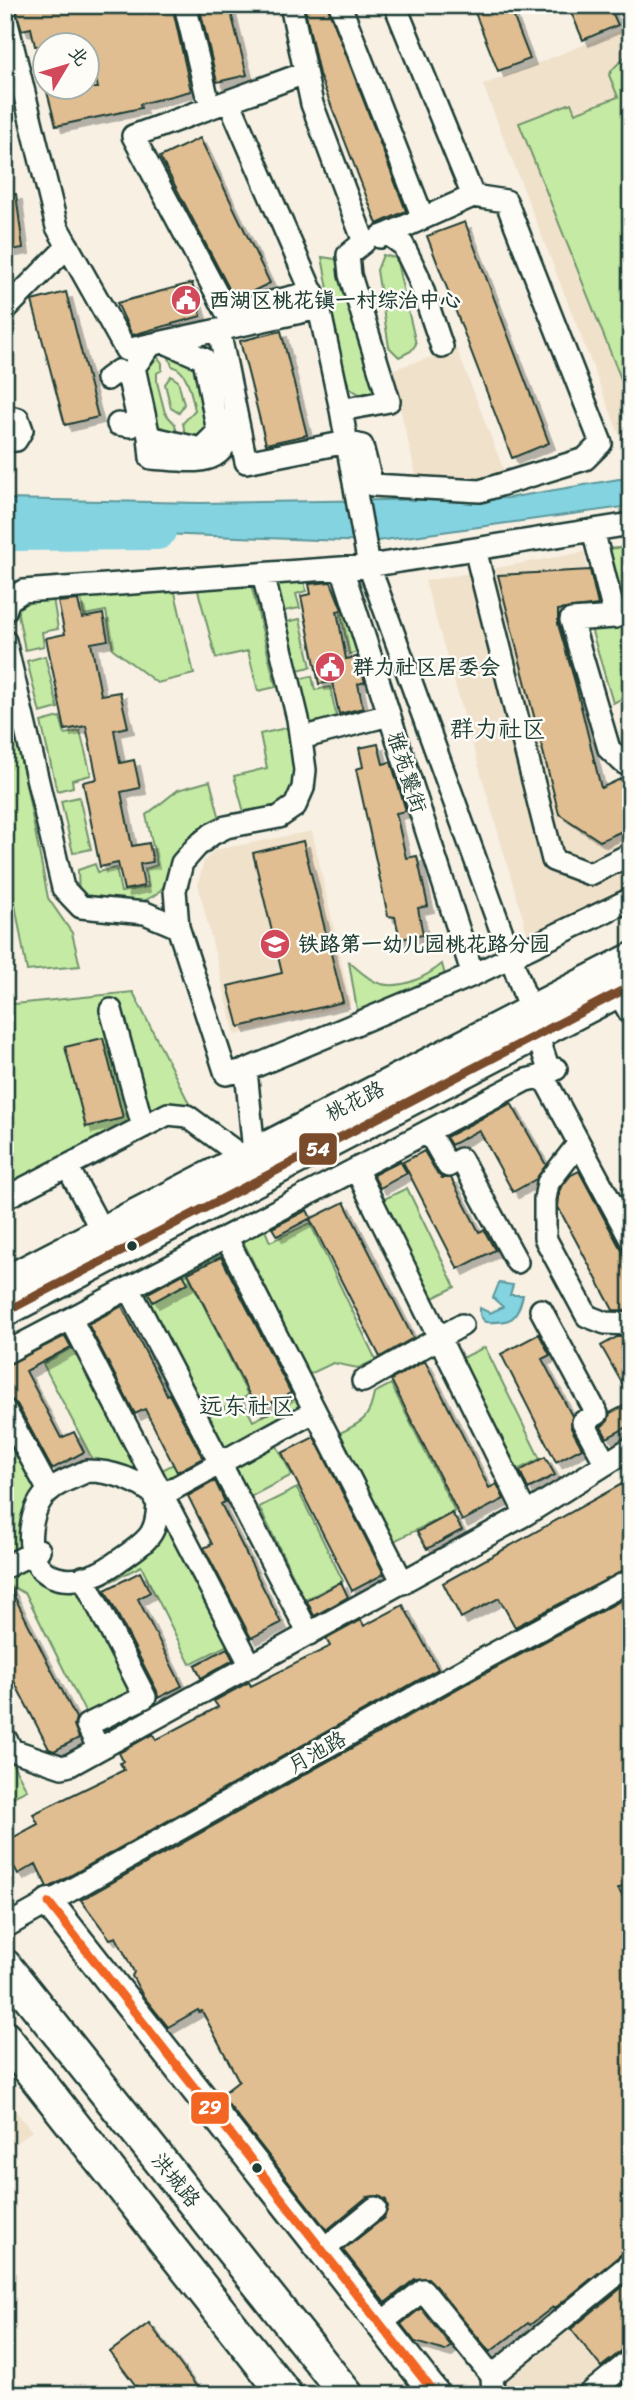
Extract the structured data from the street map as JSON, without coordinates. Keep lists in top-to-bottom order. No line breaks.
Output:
{"streets":{"highway":["洪城路"],"main road":["桃花路"],"street":["雅苑饕街","月池路"]},"districts":["群力社区","远东社区"],"places":{"public building":["西湖区桃花镇一村综治中心","群力社区居委会"],"school or university":["铁路第一幼儿园桃花路分园"]},"lines":["transit line 54","transit line 29"],"north":"top right"}
